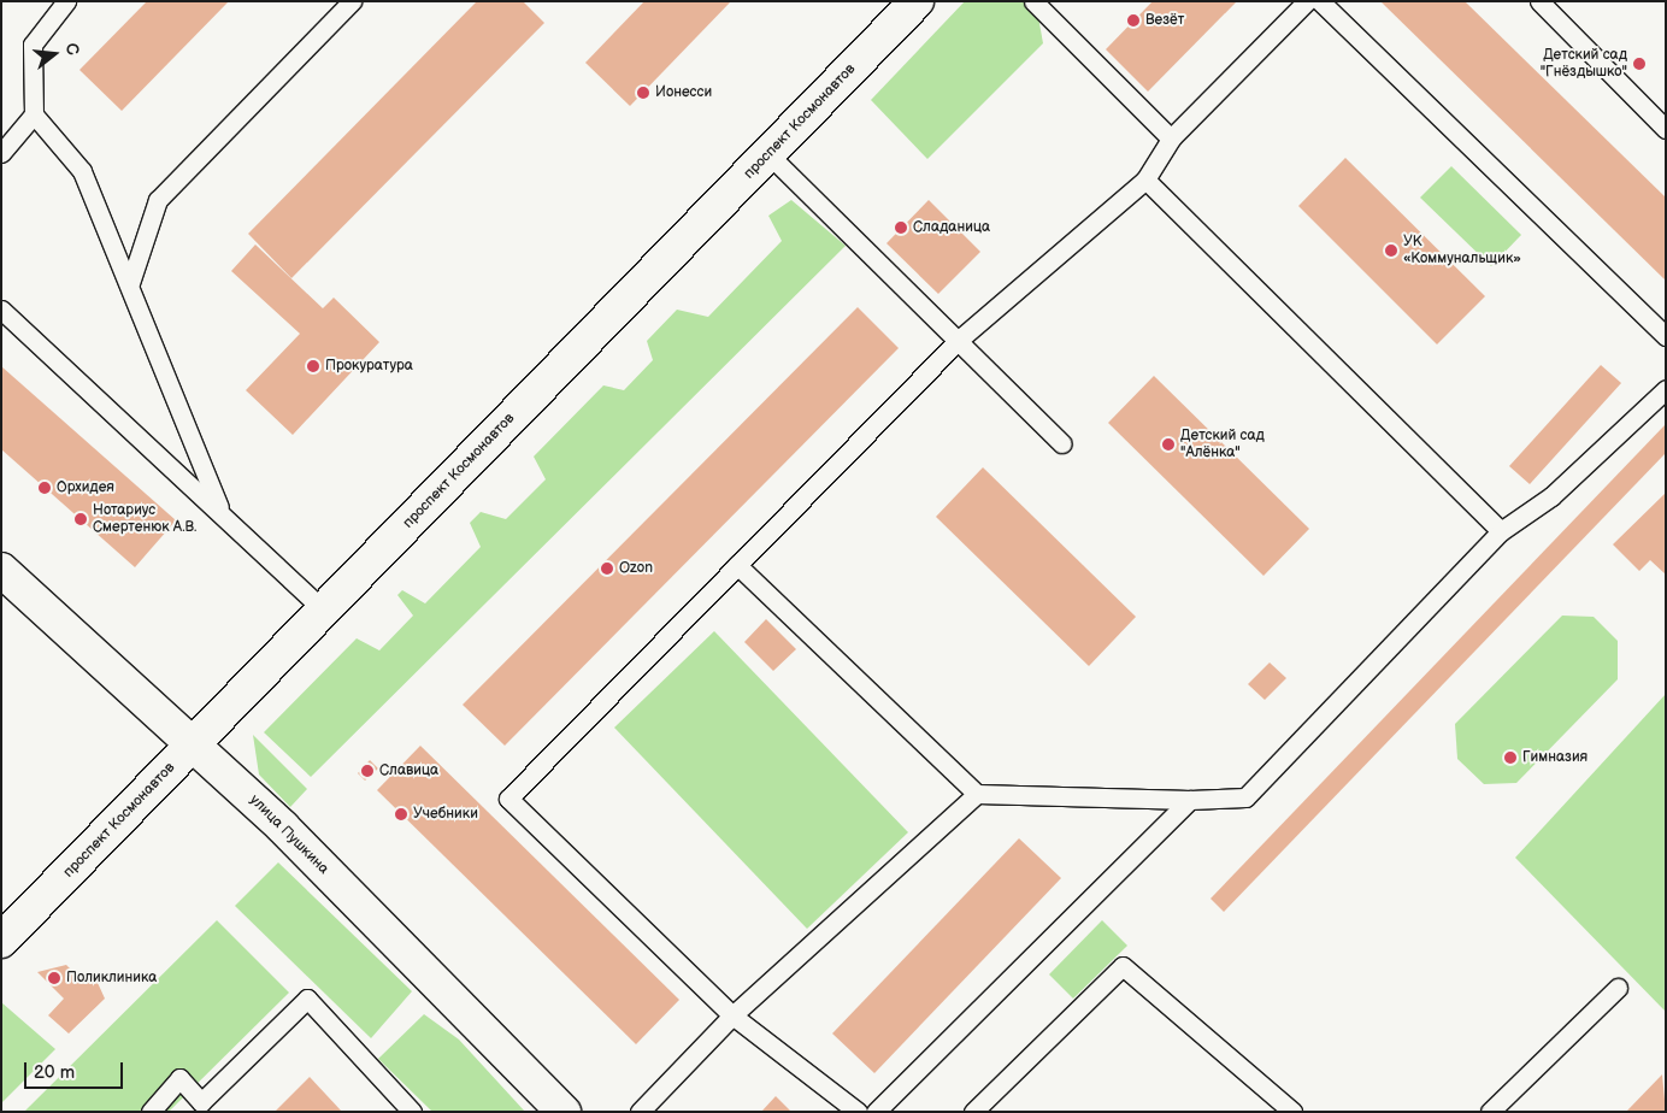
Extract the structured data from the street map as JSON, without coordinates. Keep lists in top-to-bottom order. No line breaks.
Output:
{"streets":{"main road":["проспект Космонавтов","улица Пушкина"]},"crossings":[["проспект Космонавтов","улица Пушкина"]],"places":["Везёт","Детский сад \"Гнёздышко\"","Ионесси","Сладаница","УК «Коммунальщик»","Прокуратура","Детский сад \"Алёнка\"","Орхидея","Нотариус Смертенюк А.В.","Ozon","Гимназия","Славица","Учебники","Поликлиника"],"scale_bar":"20 m","north":"right"}
